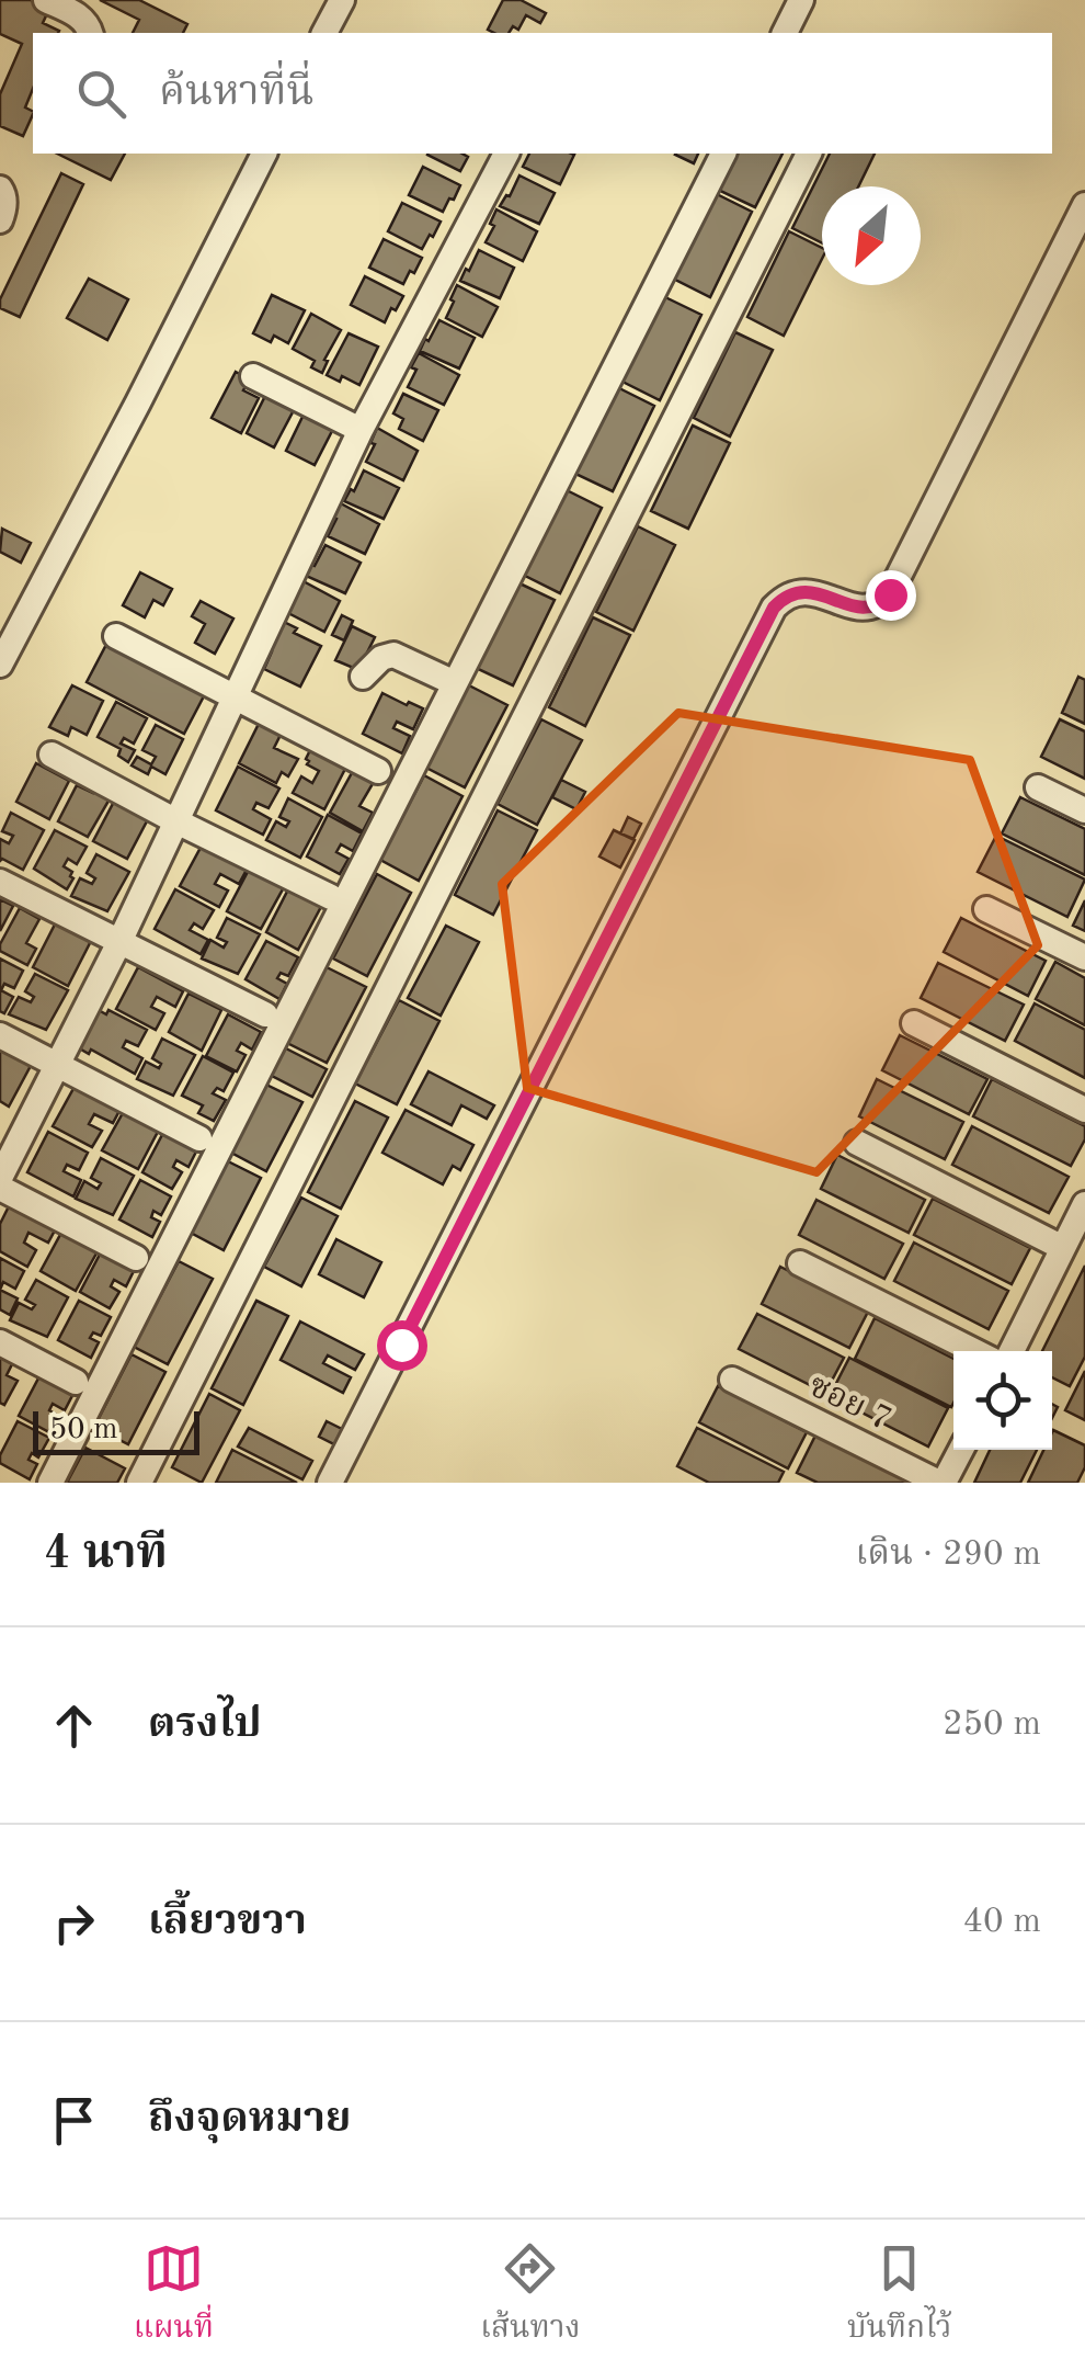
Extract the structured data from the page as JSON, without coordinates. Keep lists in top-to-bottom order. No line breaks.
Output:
{"streets":{"street":["ซอย 7"]},"scale_bar":"50 m","north":"bottom left","page":{"search":"ค้นหาที่นี่","scale":"50 m","heading":["4 นาที","เดิน · 290 m"],"list":[["ตรงไป","250 m"],["เลี้ยวขวา","40 m"],"ถึงจุดหมาย"],"nav":["แผนที่","เส้นทาง","บันทึกไว้"]}}
